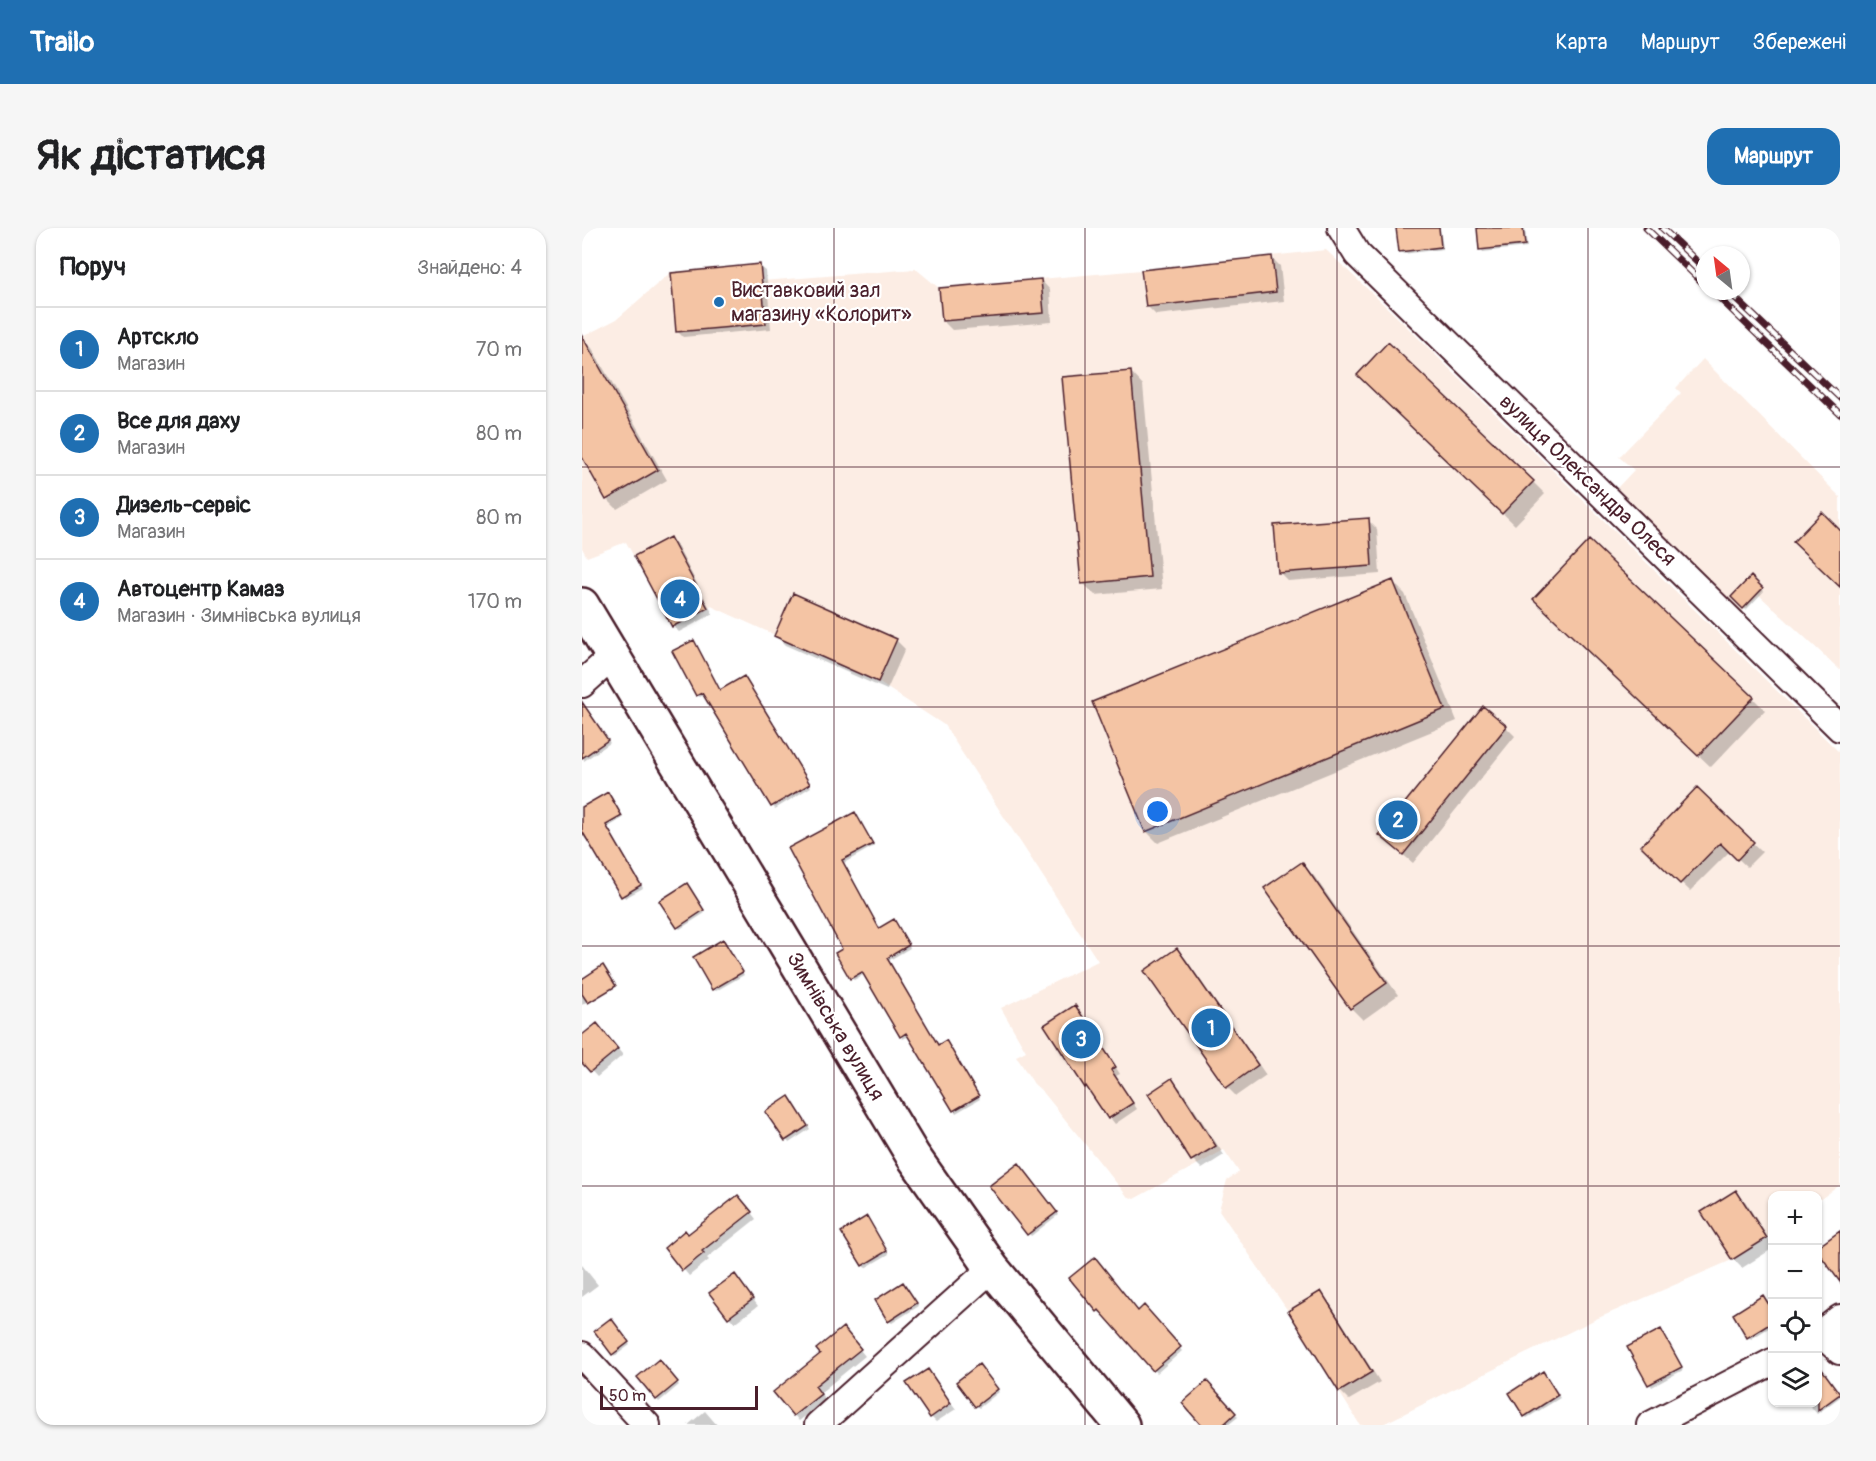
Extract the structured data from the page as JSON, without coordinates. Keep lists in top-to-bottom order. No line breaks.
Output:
{"streets":{"main road":["Зимнівська вулиця"],"street":["вулиця Олександра Олеся"]},"places":["Виставковий зал магазину «Колорит»"],"scale_bar":"50 m","north":"top left","page":{"header":"Trailo","nav":["Карта","Маршрут","Збережені"],"buttons":"Маршрут","title":"Як дістатися","heading":["Поруч","Знайдено: 4"],"list":[{"mark":"1","name":"Артскло","note":"Магазин","value":"70 m"},{"mark":"2","name":"Все для даху","note":"Магазин","value":"80 m"},{"mark":"3","name":"Дизель-сервіс","note":"Магазин","value":"80 m"},{"mark":"4","name":"Автоцентр Камаз","note":"Магазин · Зимнівська вулиця","value":"170 m"}],"pins":["4","2","1","3"],"map_buttons":["+","−"],"scale":"50 m"}}
